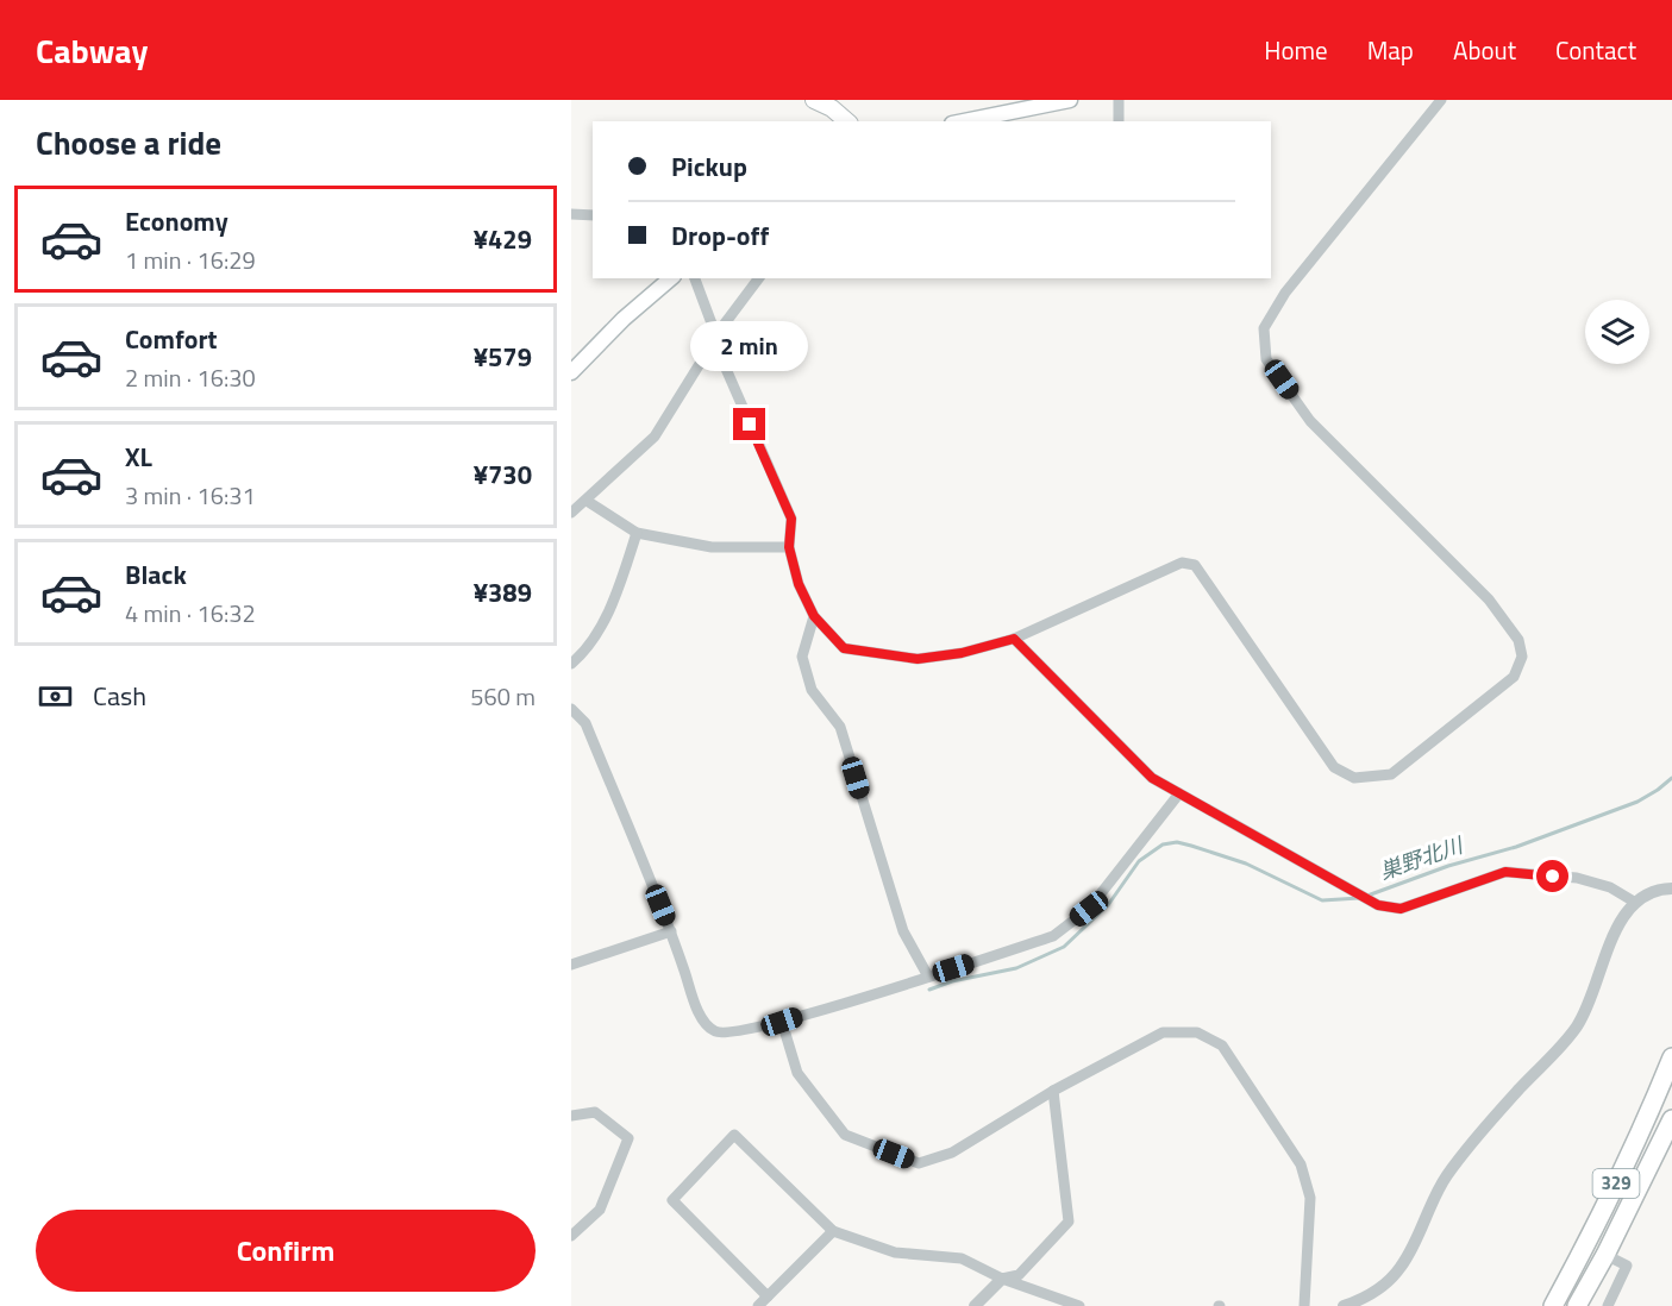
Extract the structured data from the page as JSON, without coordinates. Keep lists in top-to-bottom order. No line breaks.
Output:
{"streets":{"highway":["329"]},"water":["巣野北川"],"page":{"header":"Cabway","nav":["Home","Map","About","Contact"],"heading":"Choose a ride","banner":["Pickup","Drop-off"],"list":[{"name":"Economy","note":"1 min · 16:29","value":"¥429"},{"name":"Comfort","note":"2 min · 16:30","value":"¥579"},{"name":"XL","note":"3 min · 16:31","value":"¥730"},{"name":"Black","note":"4 min · 16:32","value":"¥389"}],"bubble":"2 min","pay":["Cash","560 m"],"buttons":"Confirm"}}
